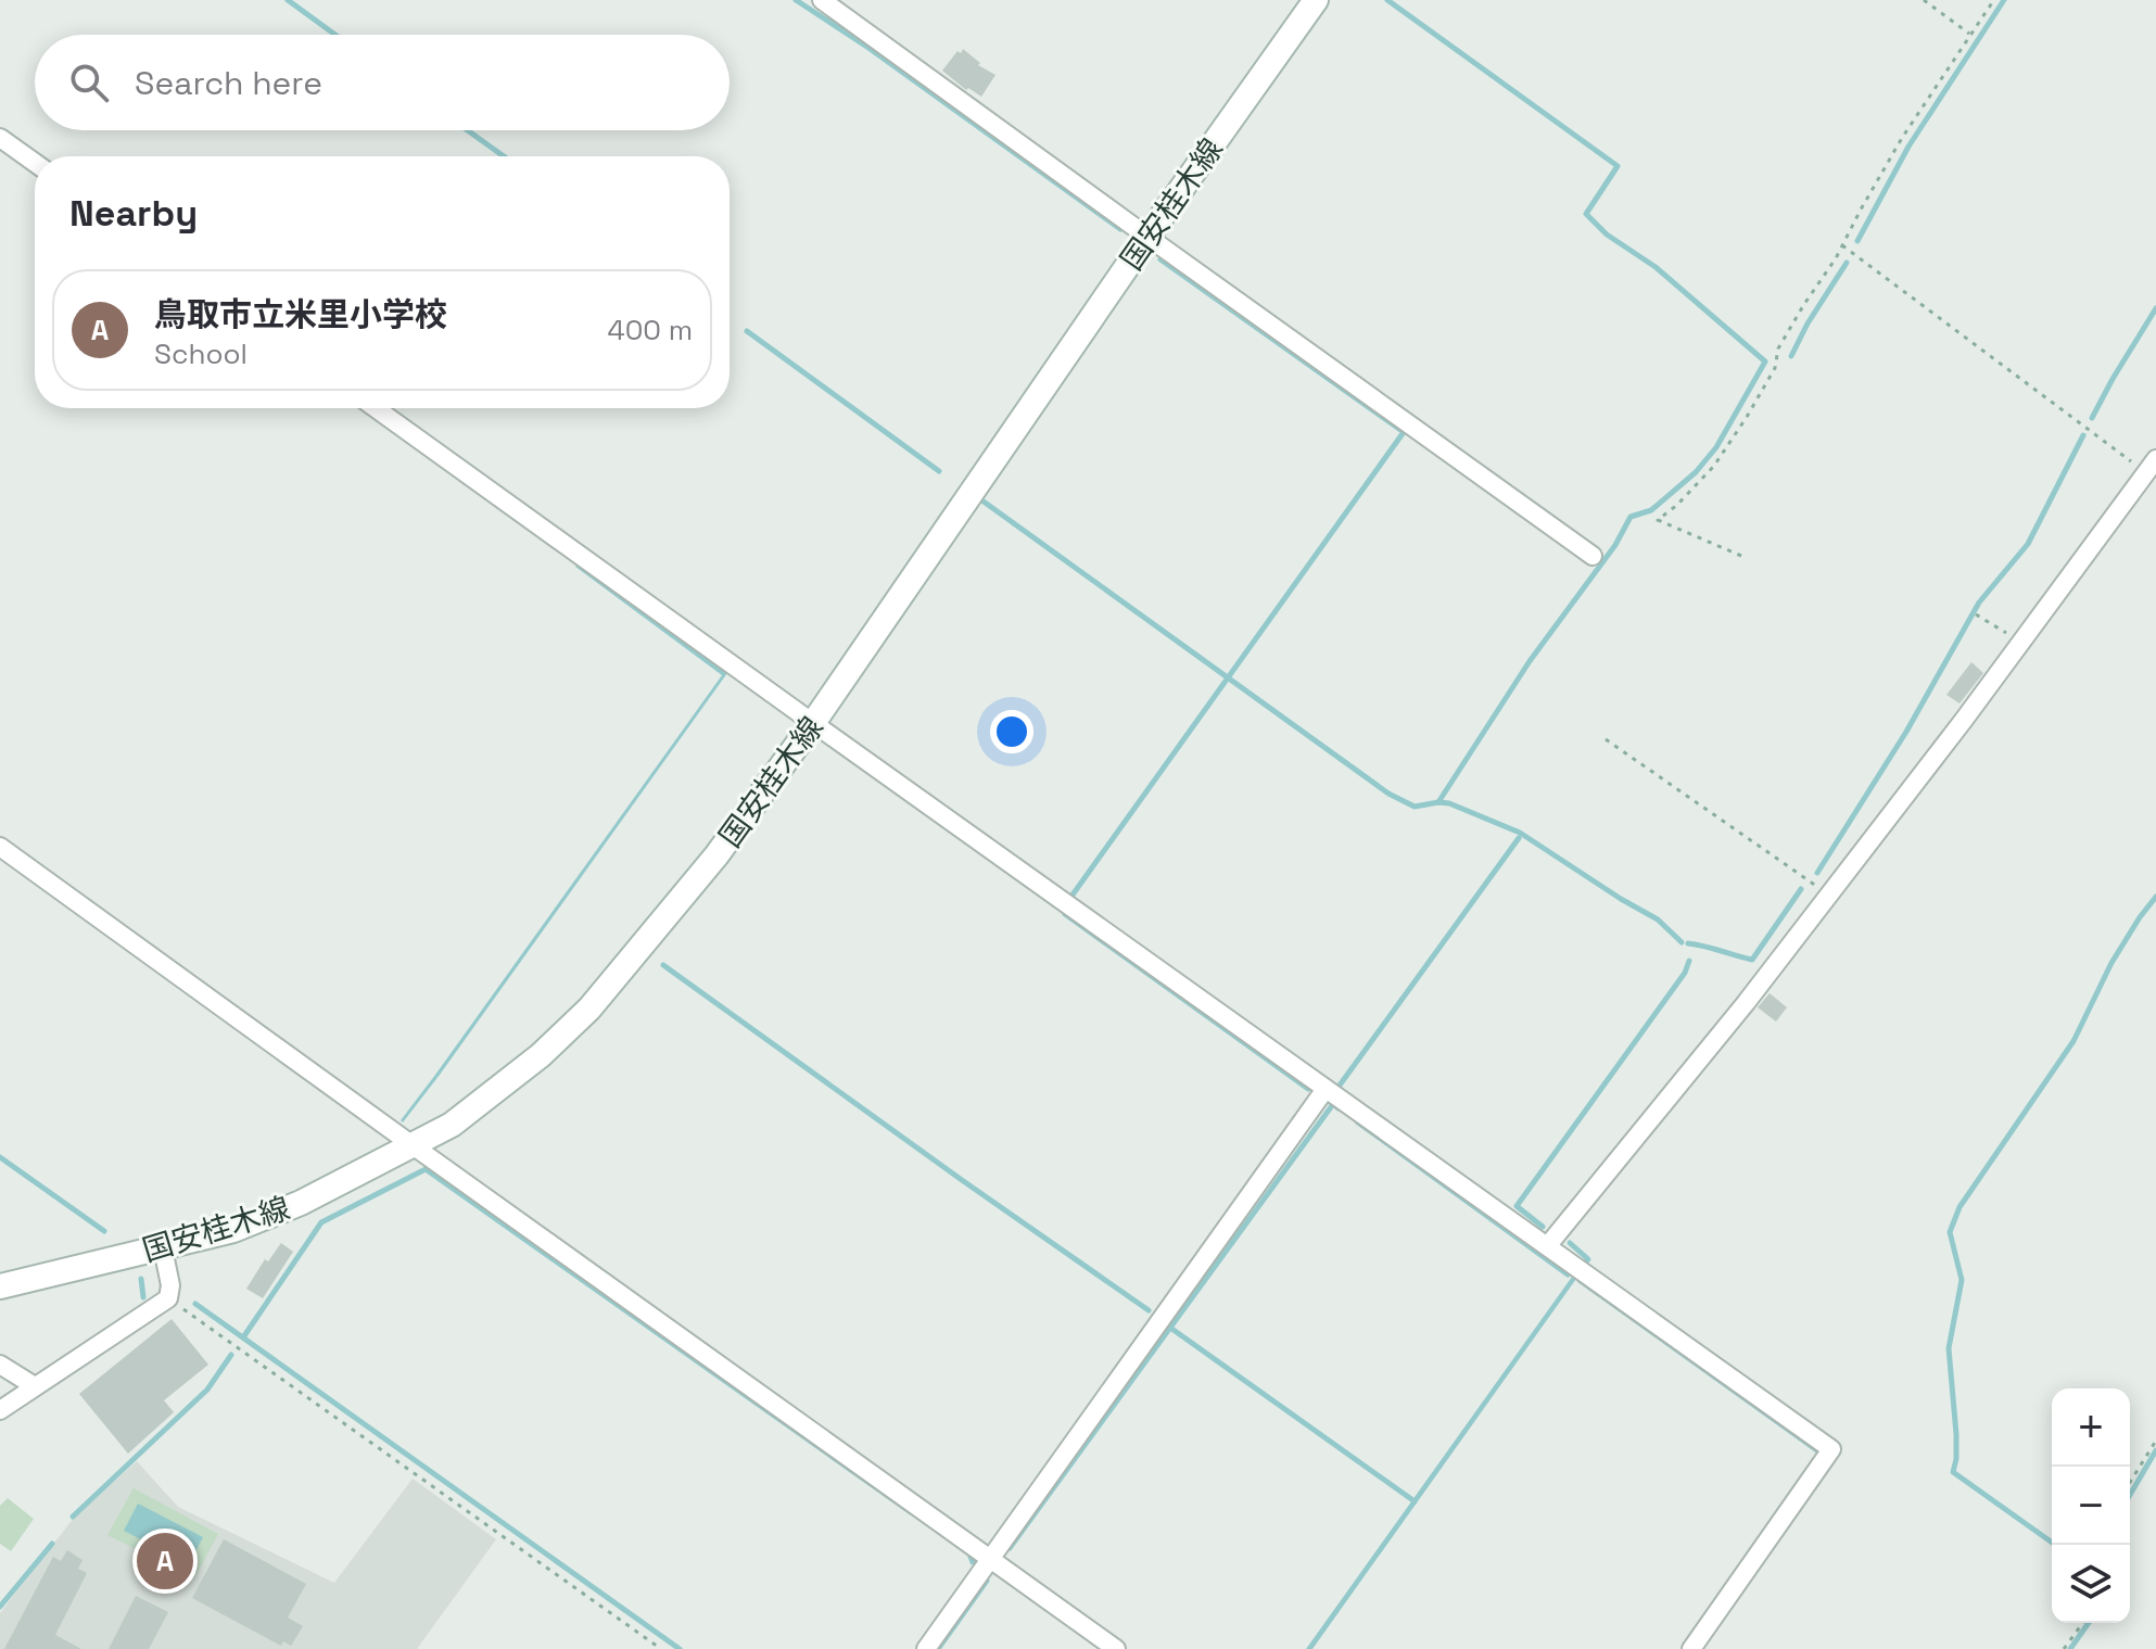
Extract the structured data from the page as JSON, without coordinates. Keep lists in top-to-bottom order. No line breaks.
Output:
{"streets":{"main road":["国安桂木線"]},"page":{"search":"Search here","heading":"Nearby","list":[{"mark":"A","name":"鳥取市立米里小学校","note":"School","value":"400 m"}],"map_buttons":["+","−"],"pins":"A"}}
